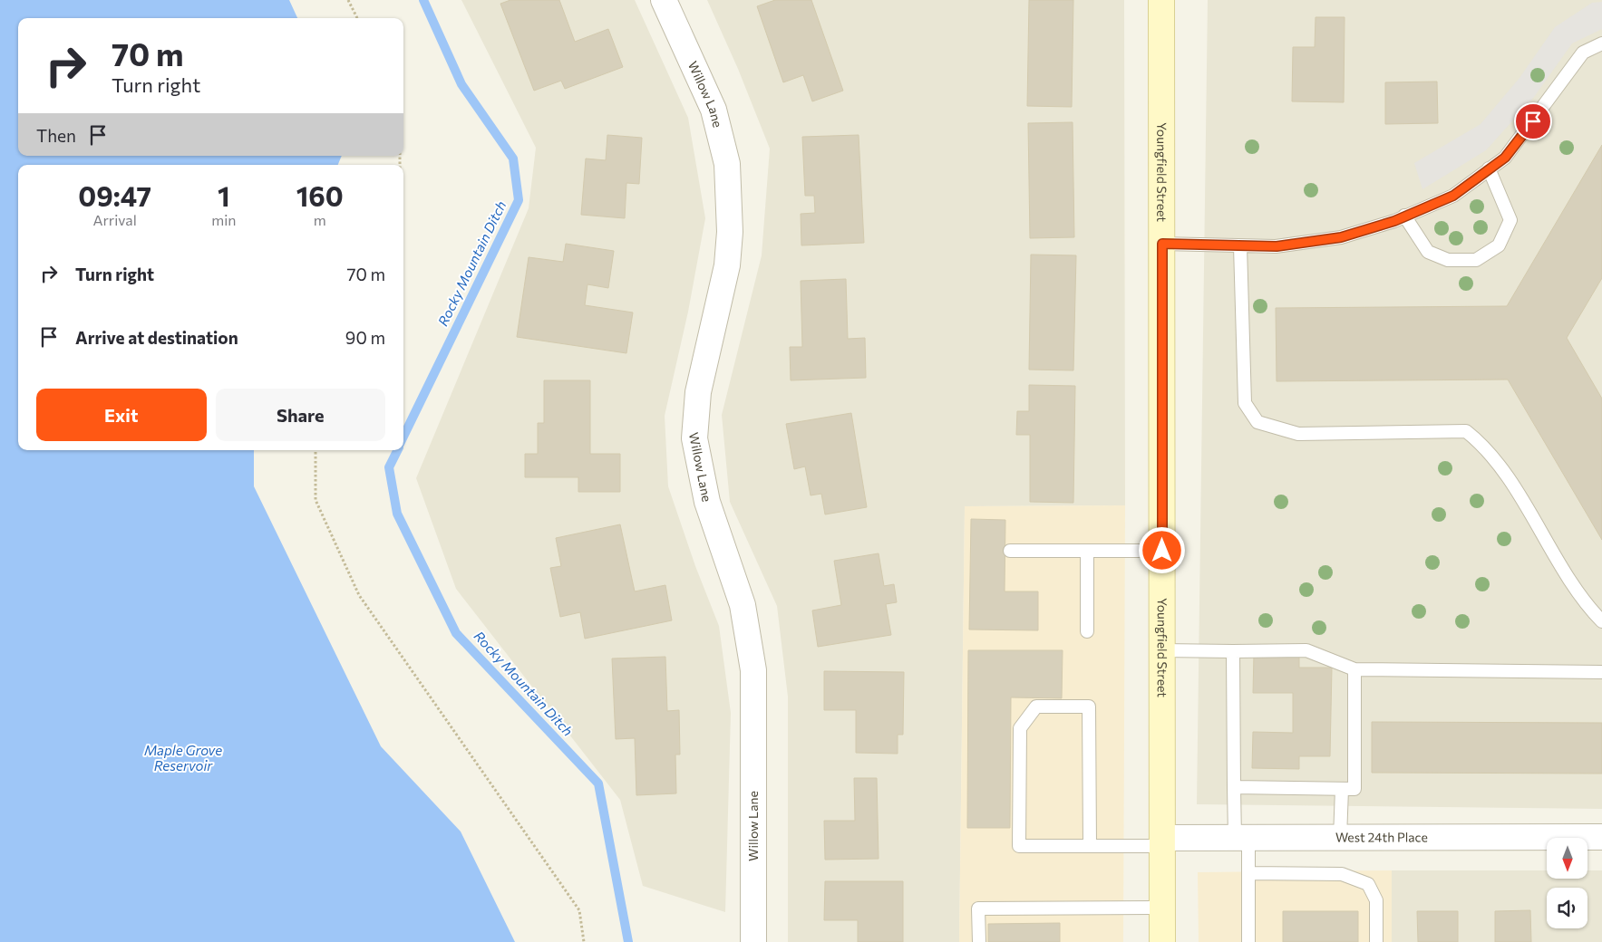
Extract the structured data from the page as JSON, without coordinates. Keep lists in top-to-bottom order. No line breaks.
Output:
{"streets":{"street":["Willow Lane","Youngfield Street","West 24th Place"]},"crossings":[["Youngfield Street","West 24th Place"]],"water":["Rocky Mountain Ditch","Maple Grove Reservoir"],"north":"bottom","page":{"turn":["70 m","Turn right"],"then":"Then","eta":["09:47","Arrival","1","min","160","m"],"list":[{"name":"Turn right","value":"70 m"},{"name":"Arrive at destination","value":"90 m"}],"buttons":["Exit","Share"]}}
